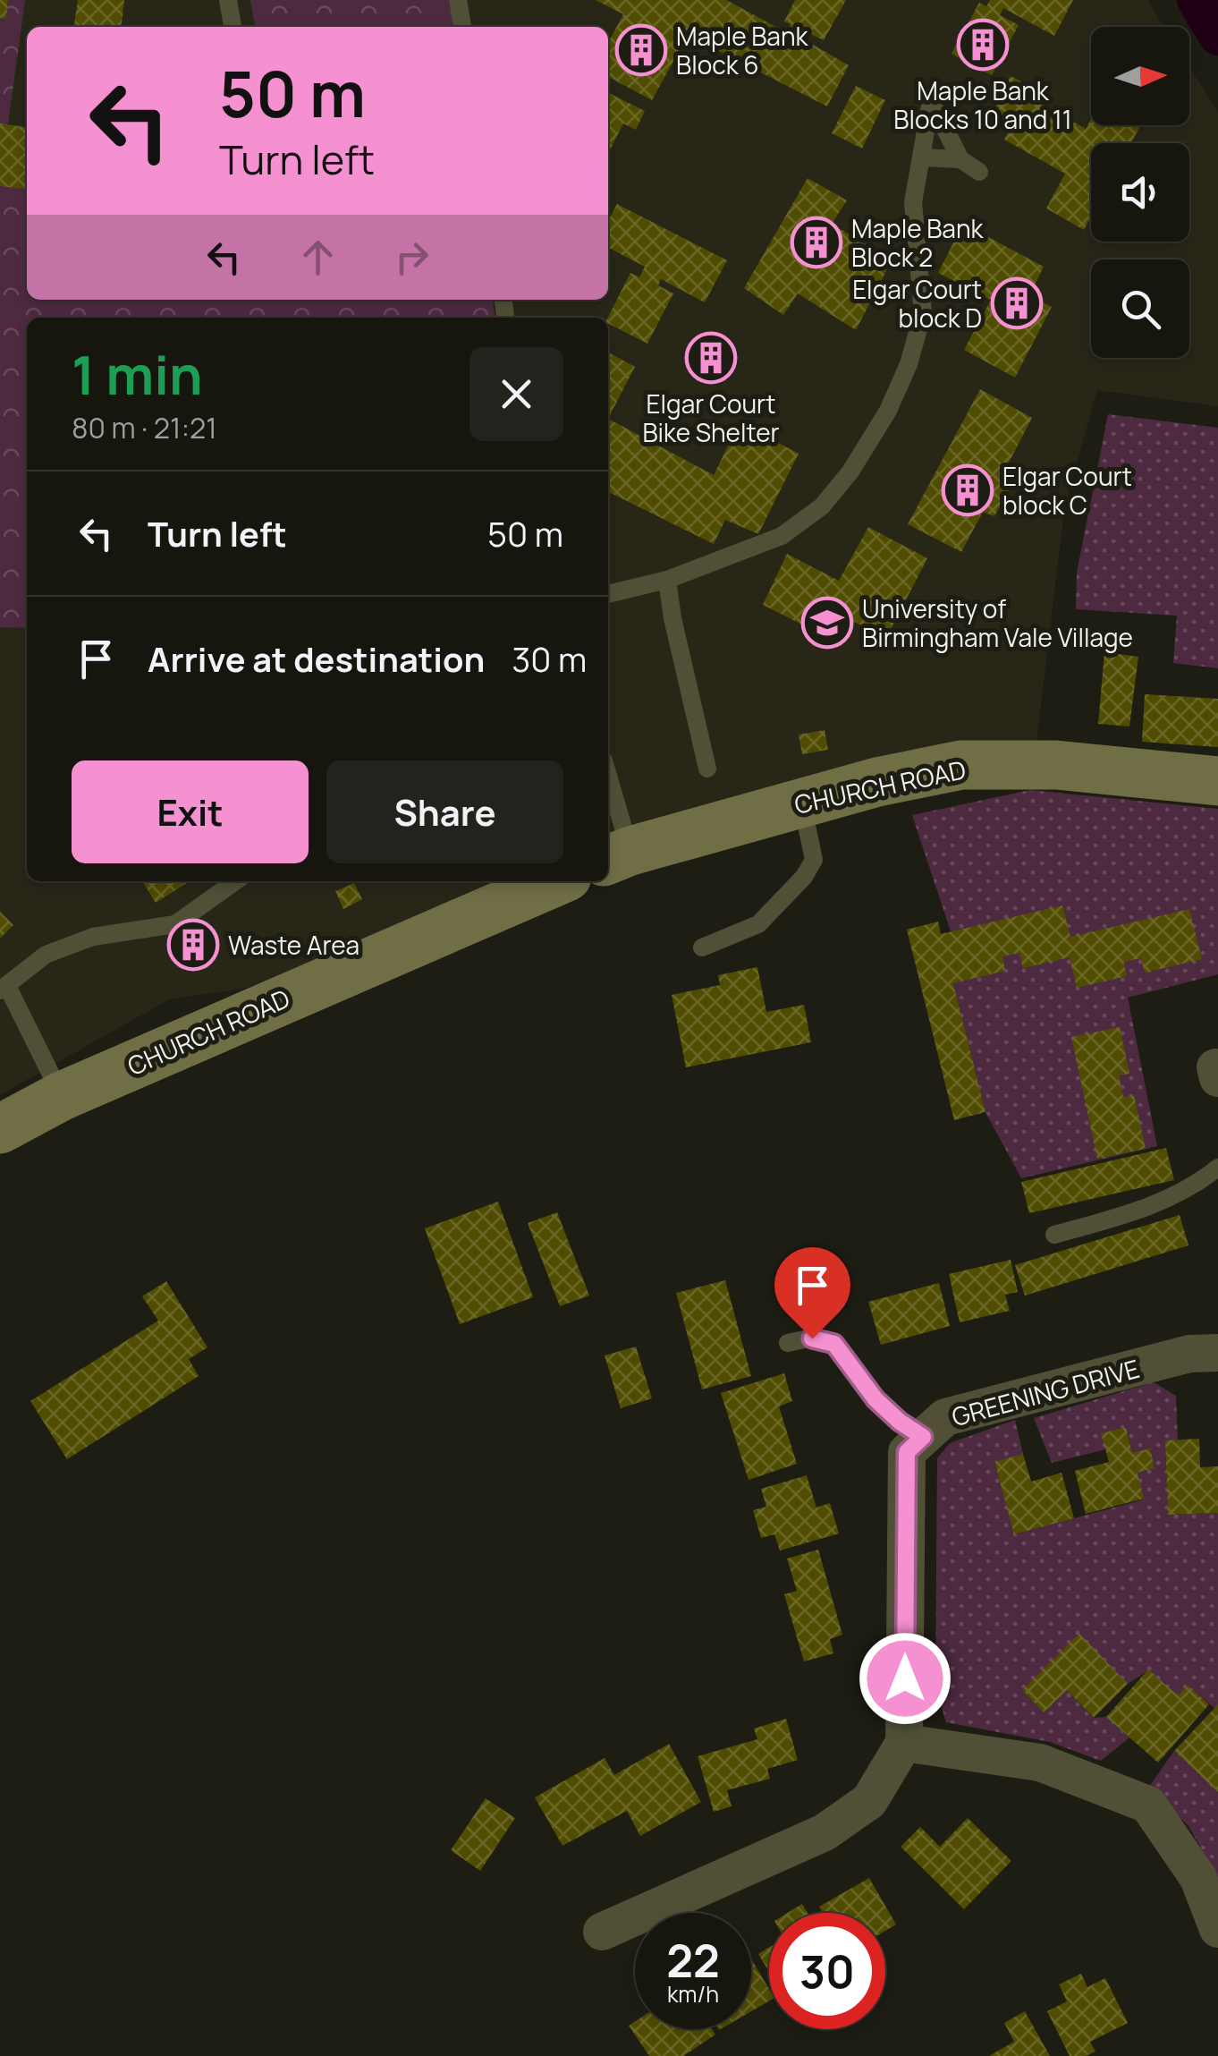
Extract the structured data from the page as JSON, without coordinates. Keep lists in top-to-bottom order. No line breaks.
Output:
{"streets":{"main road":["CHURCH ROAD"],"street":["GREENING DRIVE"]},"places":{"building":["Maple Bank Blocks 10 and 11","Maple Bank Block 6","Maple Bank Block 2","Elgar Court block D","Elgar Court Bike Shelter","Elgar Court block C","Waste Area"],"school or university":["University of Birmingham Vale Village"]},"north":"right","page":{"turn":["50 m","Turn left"],"heading":["1 min","80 m · 21:21"],"list":[{"name":"Turn left","value":"50 m"},{"name":"Arrive at destination","value":"30 m"}],"buttons":["Exit","Share"],"speed":"22 km/h","limit":"30"}}
